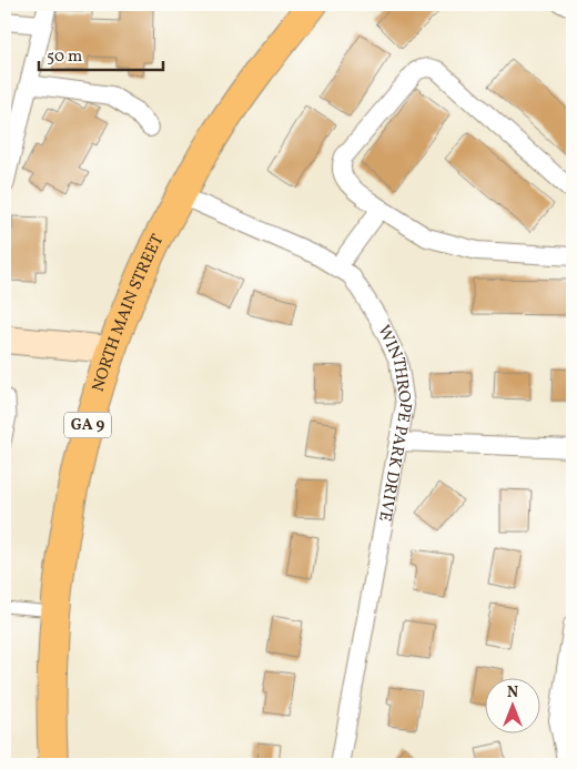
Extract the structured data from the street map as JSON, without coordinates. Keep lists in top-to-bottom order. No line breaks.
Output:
{"streets":{"main road":["NORTH MAIN STREET","GA 9"],"street":["WINTHROPE PARK DRIVE"]},"crossings":[["NORTH MAIN STREET","WINTHROPE PARK DRIVE"]],"scale_bar":"50 m","north":"top"}
